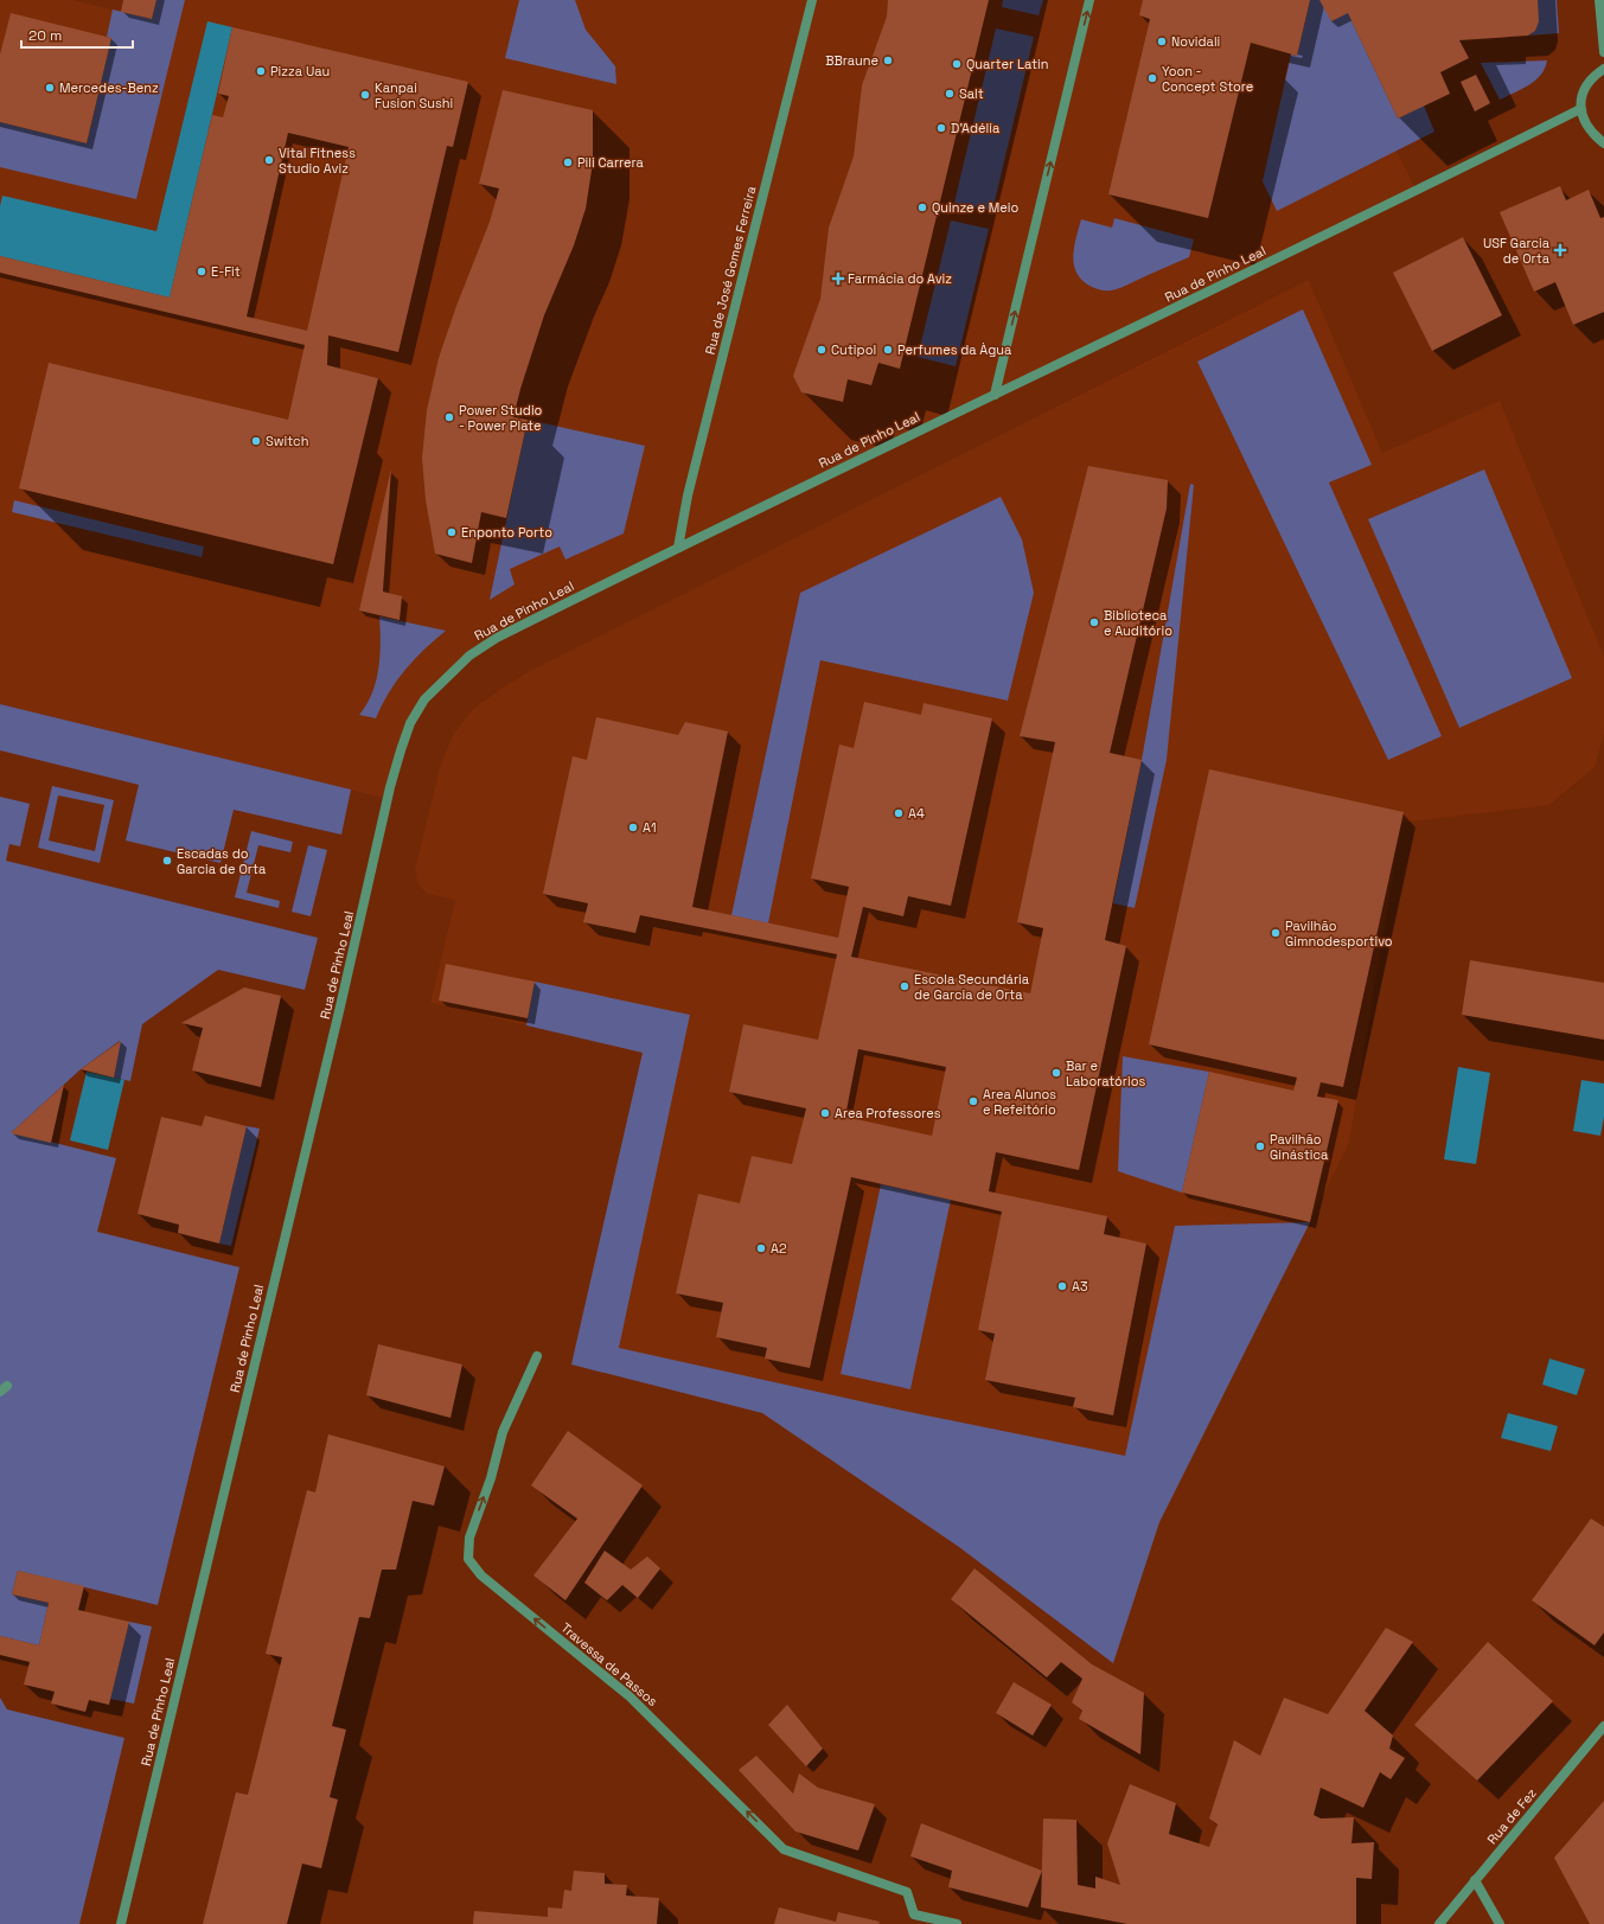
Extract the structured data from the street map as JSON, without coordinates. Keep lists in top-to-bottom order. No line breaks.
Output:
{"streets":{"street":["Rua de José Gomes Ferreira","Rua de Pinho Leal","Travessa de Passos","Rua de Fez"]},"crossings":[["Rua de José Gomes Ferreira","Rua de Pinho Leal"]],"one_way":["Travessa de Passos"],"places":{"other":["Novidali","BBraune","Quarter Latin","Pizza Uau","Yoon - Concept Store","Mercedes-Benz","Salt","Kanpai Fusion Sushi","D'Adélia","Vital Fitness Studio Aviz","Pili Carrera","Quinze e Meio","E-Fit","Cutipol","Perfumes da Àgua","Power Studio - Power Plate","Switch","Enponto Porto","Biblioteca e Auditório","A4","A1","Escadas do Garcia de Orta","Pavilhão Gimnodesportivo","Escola Secundária de Garcia de Orta","Bar e Laboratórios","Area Alunos e Refeitório","Area Professores","Pavilhão Ginástica","A2","A3"],"health":["USF Garcia de Orta","Farmácia do Aviz"]},"scale_bar":"20 m"}
